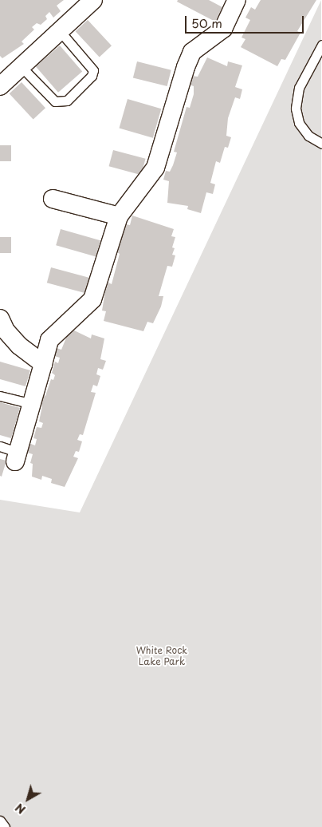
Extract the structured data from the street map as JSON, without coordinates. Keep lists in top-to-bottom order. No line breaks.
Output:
{"parks":["White Rock Lake Park"],"scale_bar":"50 m","north":"bottom left"}
